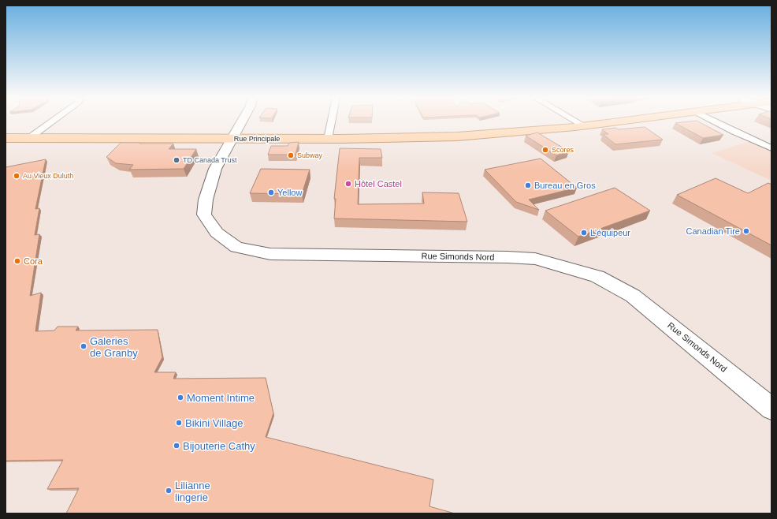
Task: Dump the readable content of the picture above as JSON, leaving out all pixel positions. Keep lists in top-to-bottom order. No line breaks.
{"streets":{"main road":["Rue Principale"],"street":["Rue Simonds Nord"]},"crossings":[["Rue Principale","Rue Simonds Nord"]],"places":["Scores","Subway","TD Canada Trust","Au Vieux Duluth","Hôtel Castel","Bureau en Gros","Yellow","Canadian Tire","L'équipeur","Cora","Galeries de Granby","Moment Intime","Bikini Village","Bijouterie Cathy","Lilianne lingerie"]}
